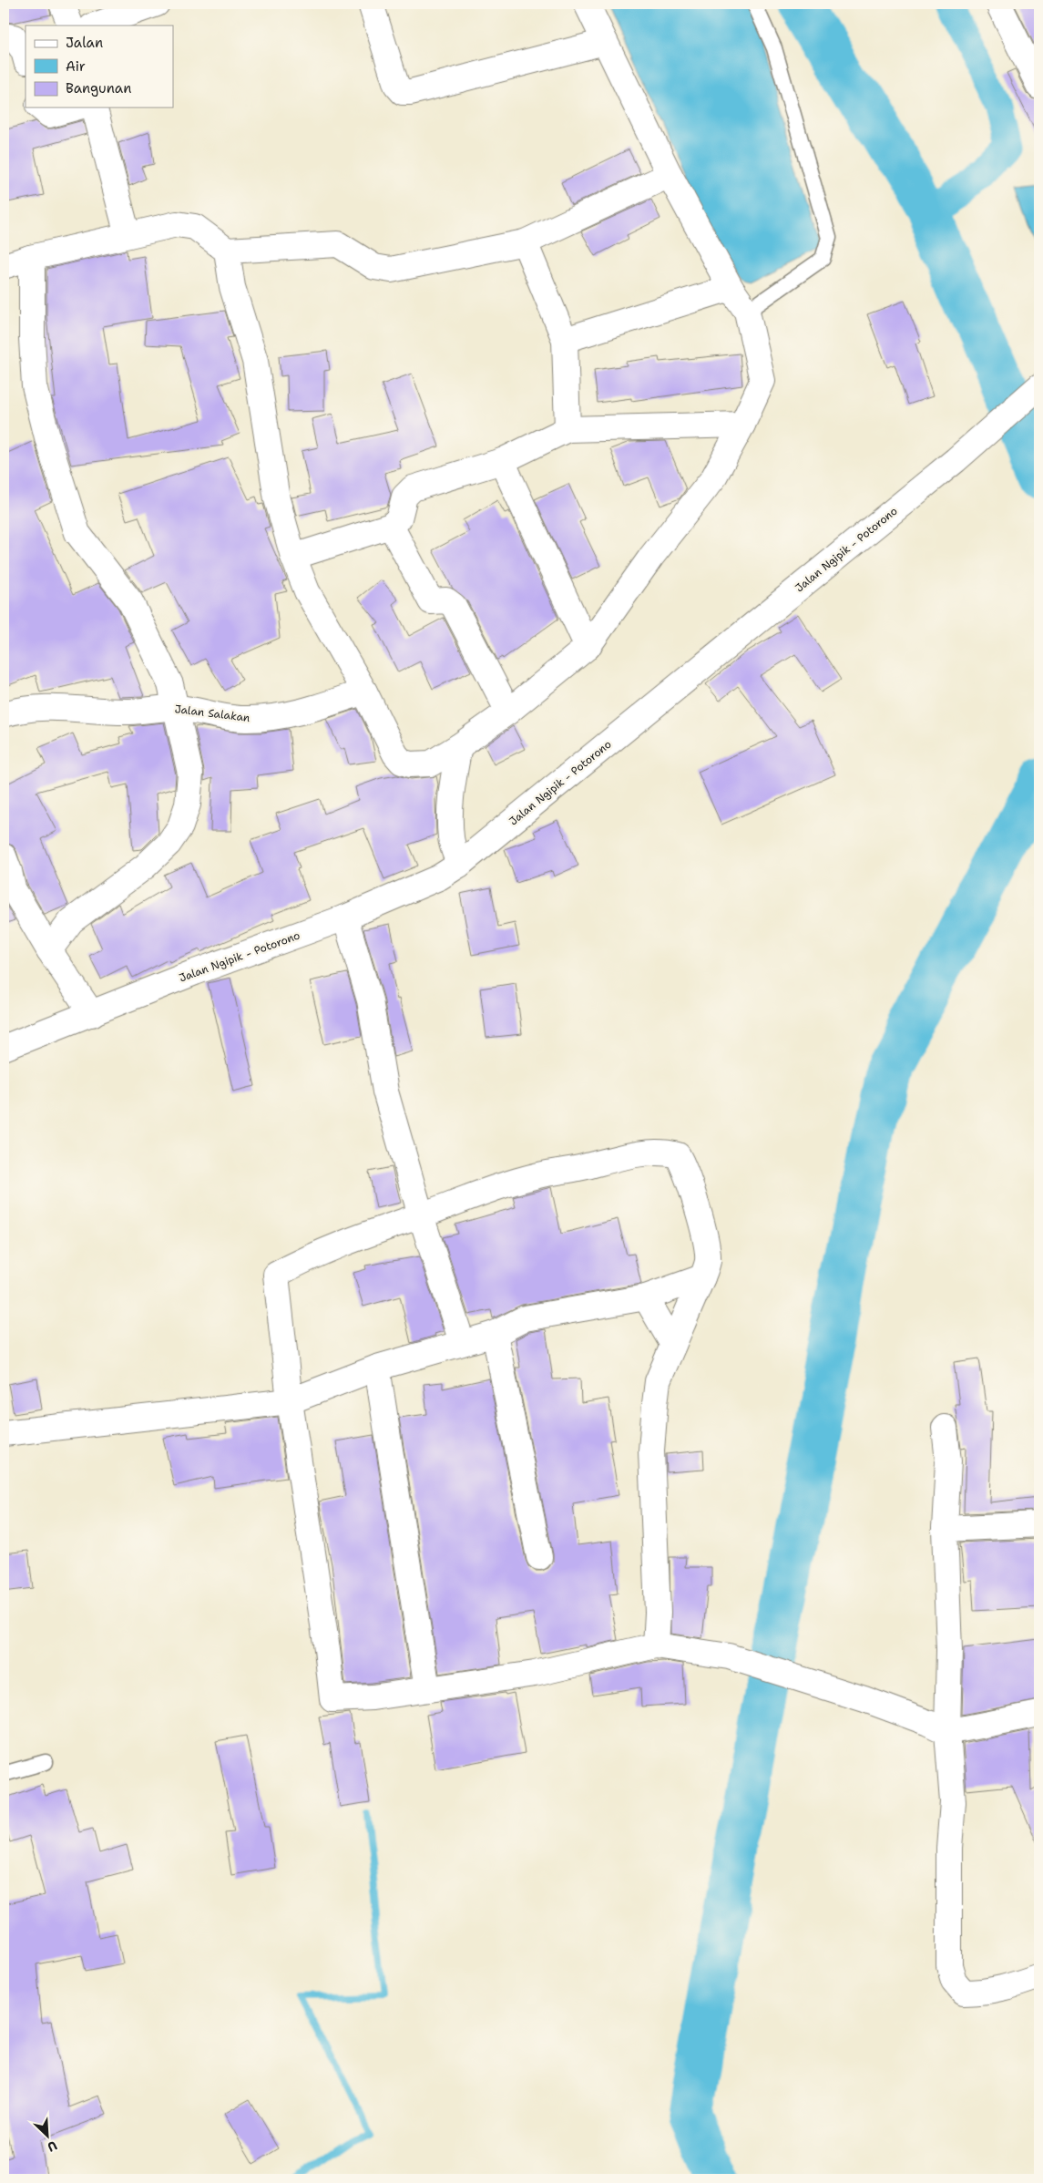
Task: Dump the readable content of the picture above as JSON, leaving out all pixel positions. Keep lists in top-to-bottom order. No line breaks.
{"streets":{"street":["Jalan Ngipik - Potorono","Jalan Salakan"]},"legend":["Jalan","Air","Bangunan"],"north":"bottom right"}
